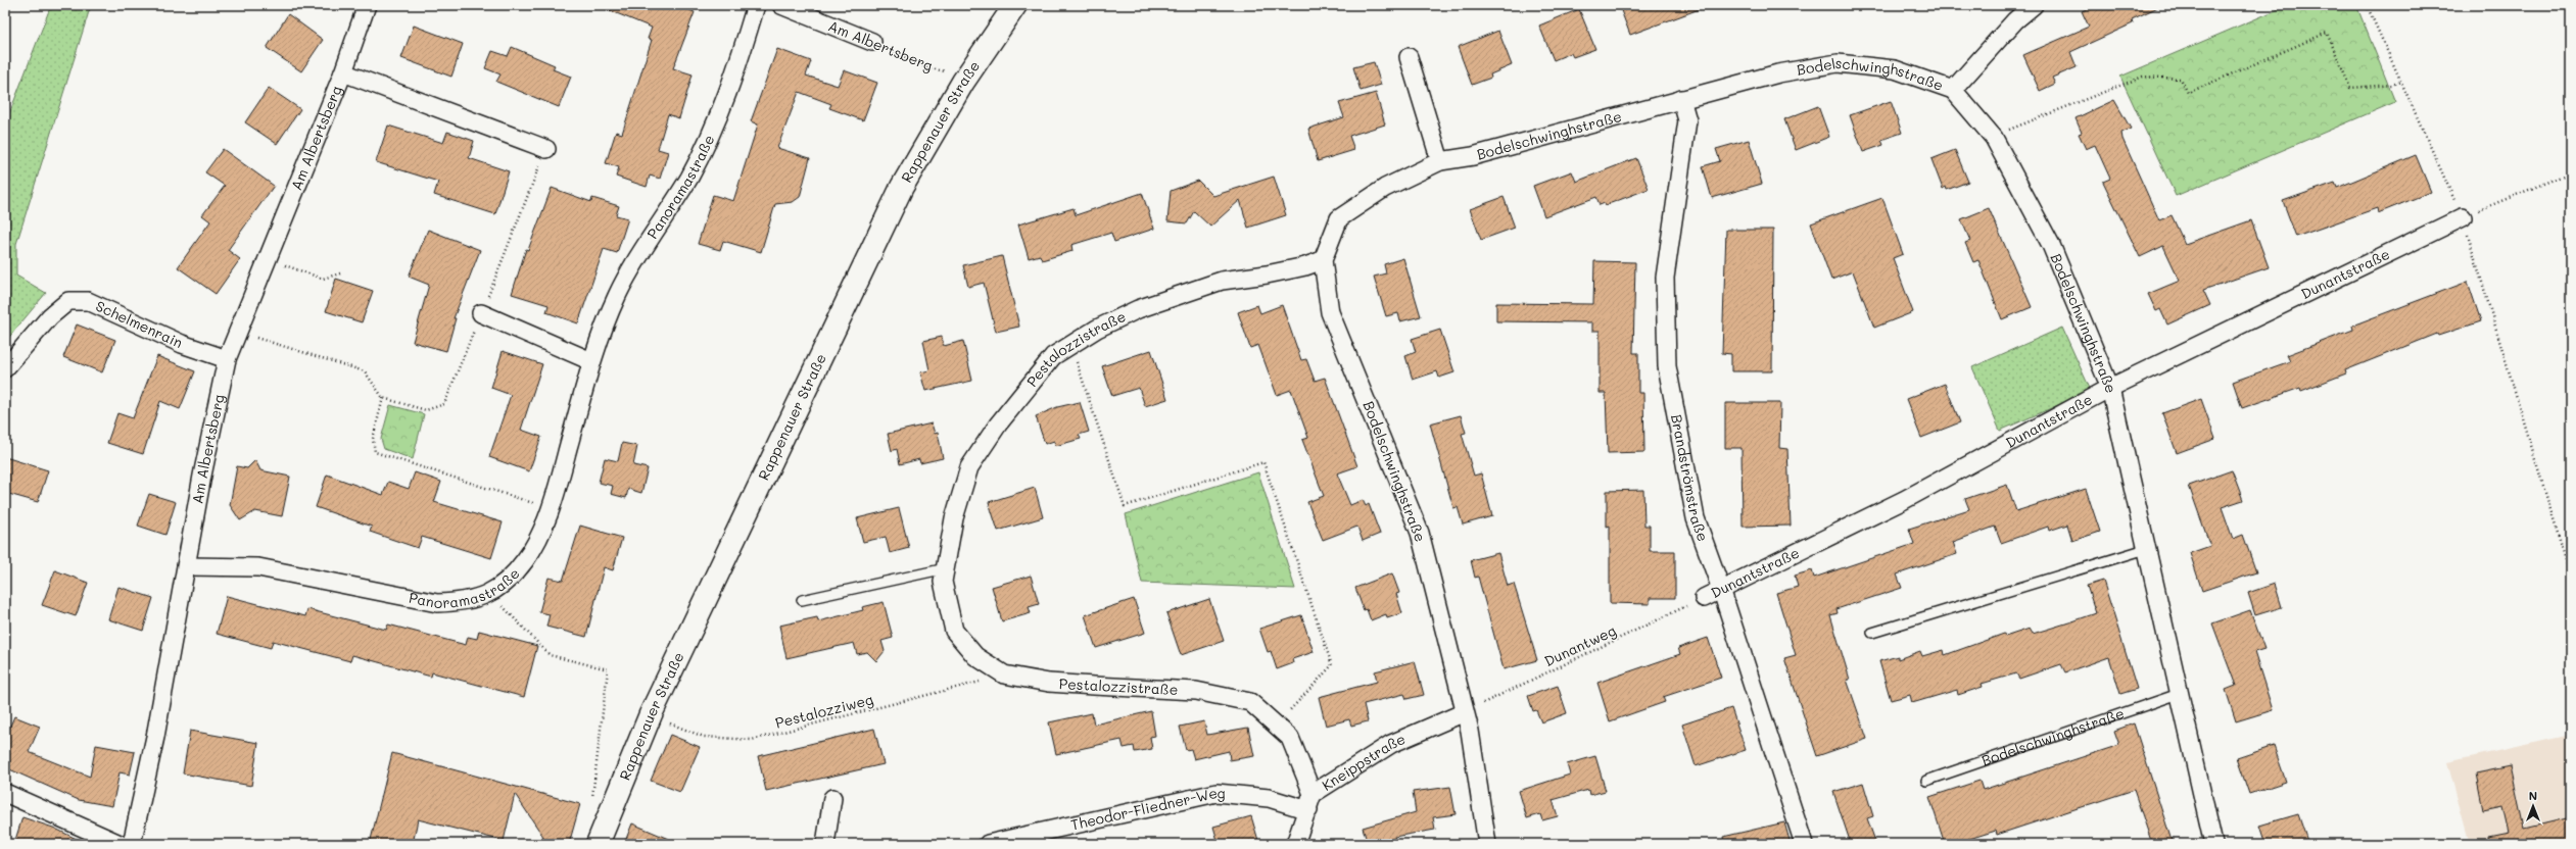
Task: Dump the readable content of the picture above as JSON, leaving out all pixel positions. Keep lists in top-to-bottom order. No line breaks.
{"streets":{"street":["Am Albertsberg","Bodelschwinghstraße","Rappenauer Straße","Panoramastraße","Dunantstraße","Schelmenrain","Pestalozzistraße","Brandströmstraße","Kneippstraße","Theodor-Fliedner-Weg"],"path":["Dunantweg","Pestalozziweg"]},"crossings":[["Am Albertsberg","Panoramastraße"],["Am Albertsberg","Schelmenrain"],["Bodelschwinghstraße","Dunantstraße"],["Bodelschwinghstraße","Pestalozzistraße"],["Bodelschwinghstraße","Brandströmstraße"],["Bodelschwinghstraße","Dunantweg"],["Bodelschwinghstraße","Kneippstraße"],["Rappenauer Straße","Pestalozziweg"],["Dunantstraße","Brandströmstraße"],["Dunantstraße","Dunantweg"],["Pestalozzistraße","Pestalozziweg"],["Pestalozzistraße","Kneippstraße"],["Dunantweg","Kneippstraße"],["Kneippstraße","Theodor-Fliedner-Weg"]],"north":"top"}
